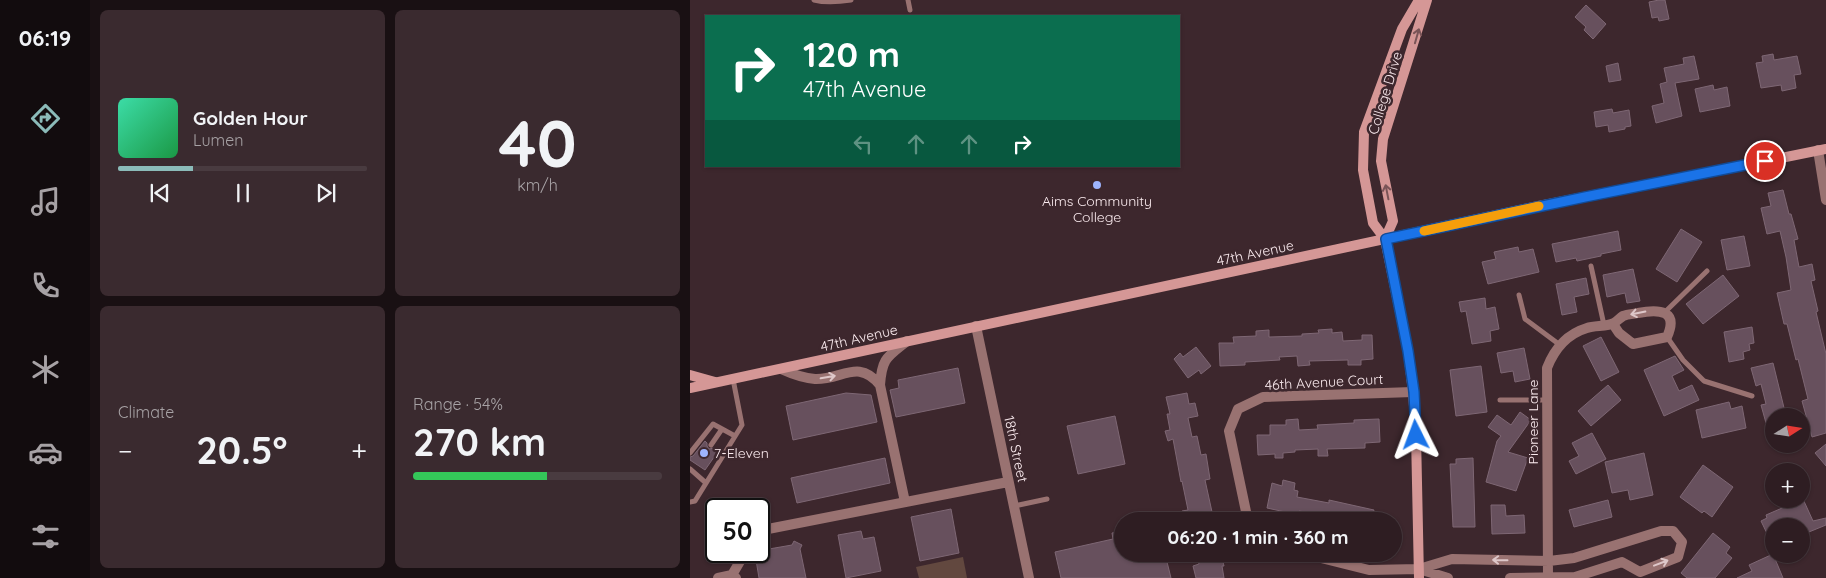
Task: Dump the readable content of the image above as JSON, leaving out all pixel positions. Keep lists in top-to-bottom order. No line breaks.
{"streets":{"main road":["College Drive","47th Avenue"],"street":["46th Avenue Court","Pioneer Lane","18th Street"]},"crossings":[["College Drive","47th Avenue"],["47th Avenue","18th Street"]],"places":["Aims Community College","7-Eleven"],"north":"right","page":{"tabs":"06:19","tile":[["40","km/h"],"Climate",["Range · 54%","270 km"]],"turn":["120 m","47th Avenue"],"song":["Golden Hour","Lumen"],"map_buttons":["+","−"],"heat":["−","20.5°","+"],"limit":"50","trip":"06:20 · 1 min · 360 m"}}
